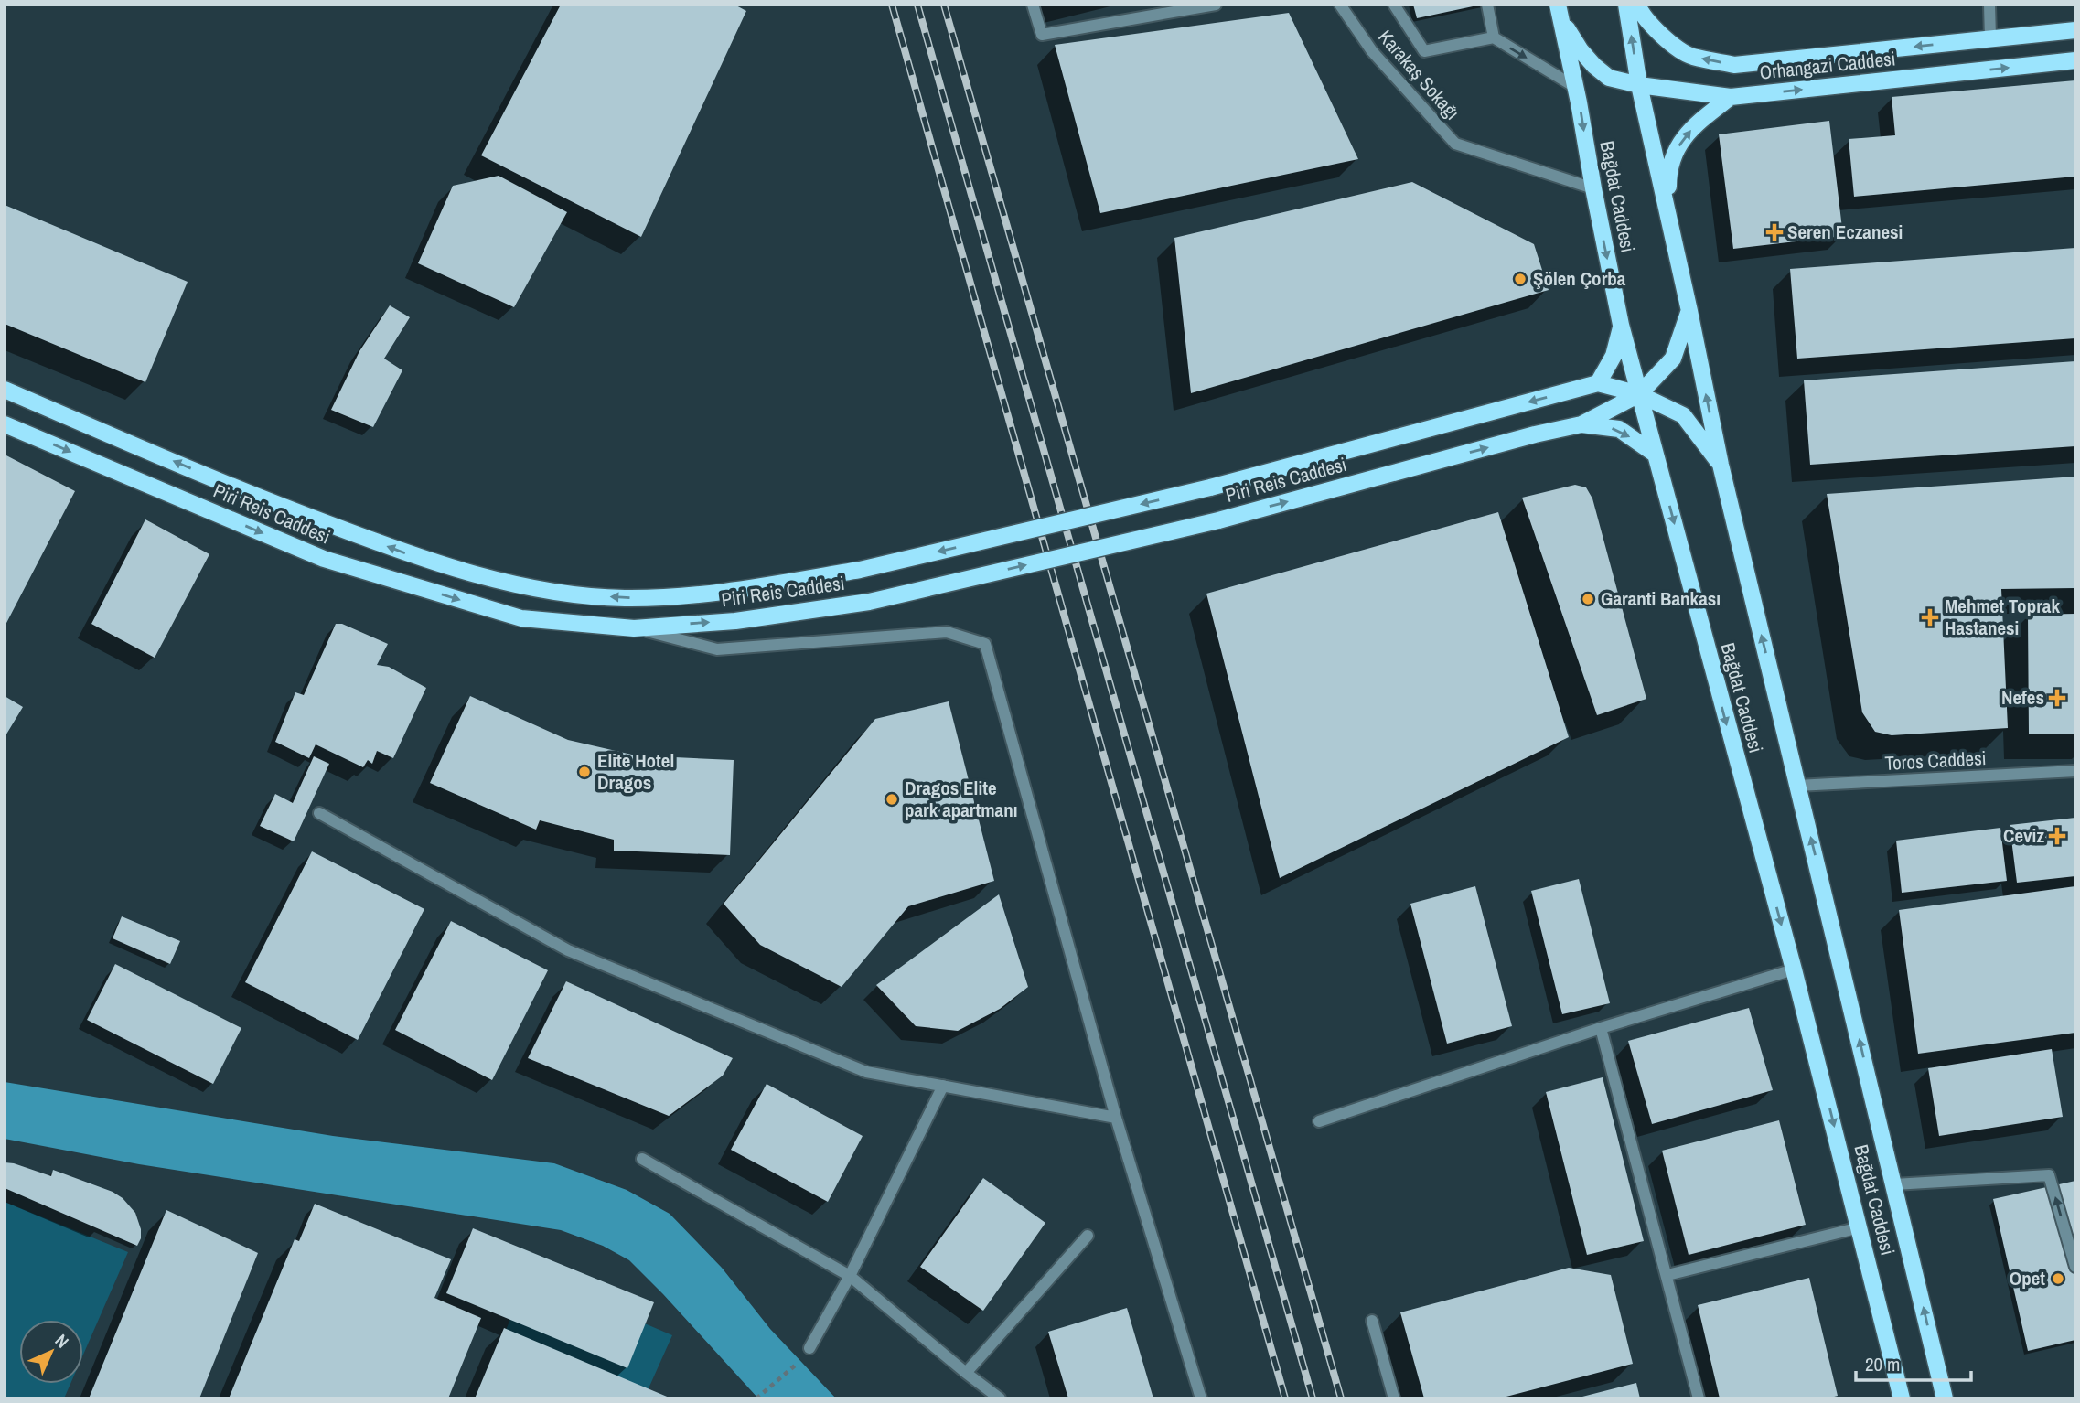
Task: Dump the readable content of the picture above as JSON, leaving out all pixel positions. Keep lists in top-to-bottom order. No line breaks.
{"streets":{"main road":["Orhangazi Caddesi","Bağdat Caddesi","Piri Reis Caddesi"],"street":["Karakaş Sokağı","Toros Caddesi"]},"crossings":[["Orhangazi Caddesi","Bağdat Caddesi"],["Karakaş Sokağı","Bağdat Caddesi"],["Bağdat Caddesi","Toros Caddesi"]],"places":{"health":["Seren Eczanesi","Mehmet Toprak Hastanesi","Nefes","Ceviz"],"other":["Şölen Çorba","Garanti Bankası","Elite Hotel Dragos","Dragos Elite park apartmanı","Opet"]},"scale_bar":"20 m","north":"top right"}
